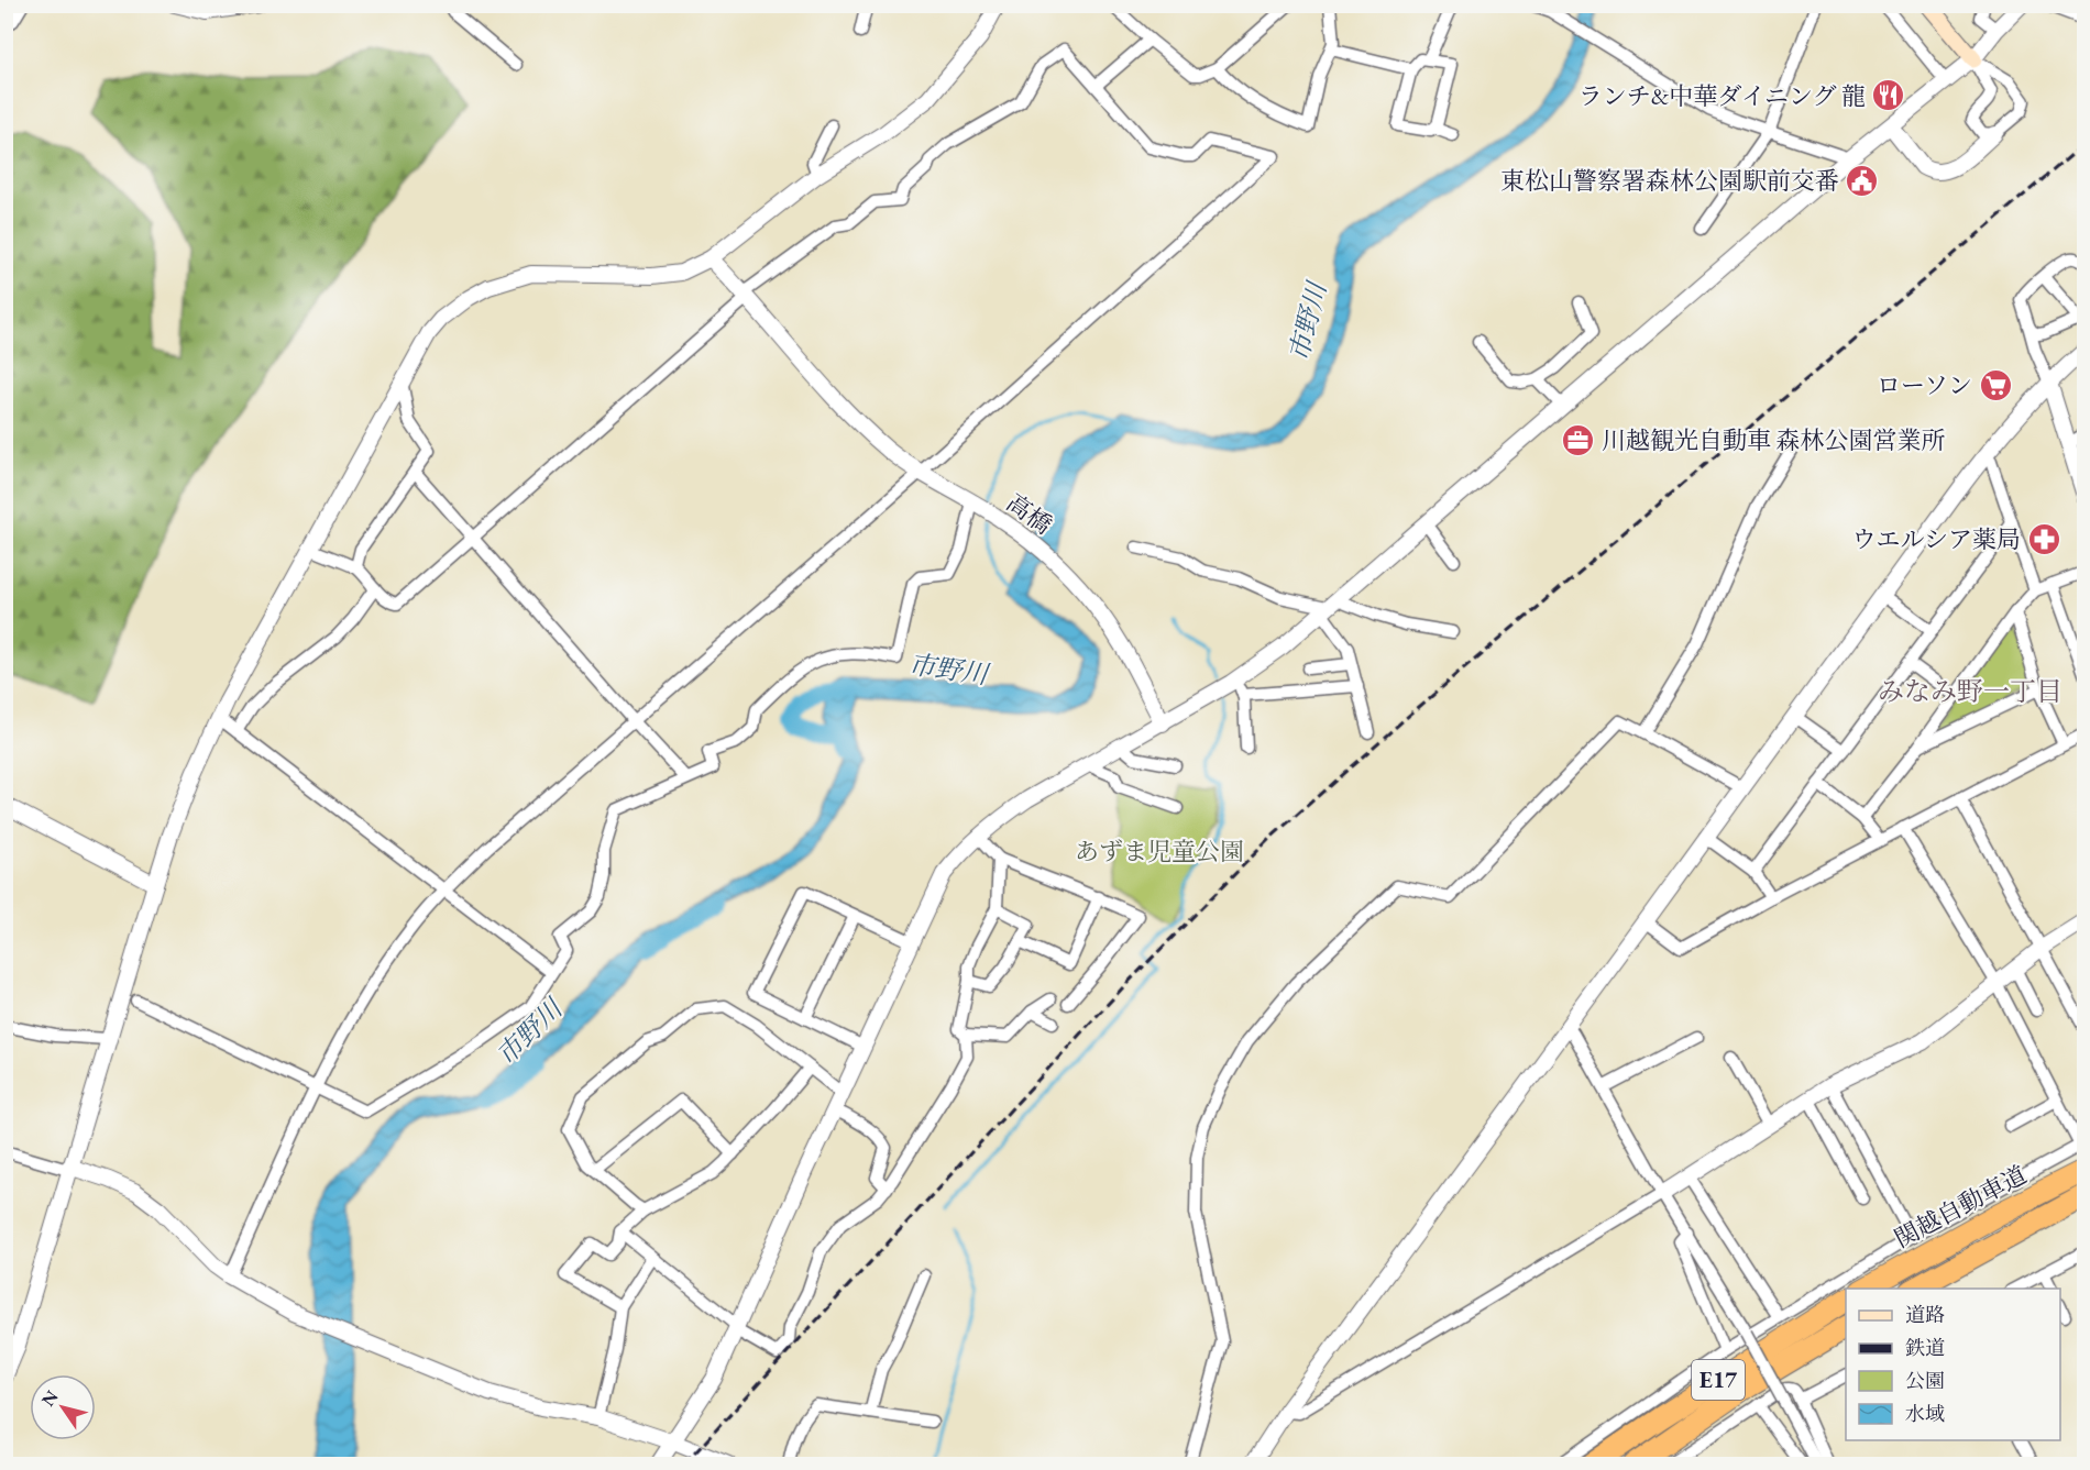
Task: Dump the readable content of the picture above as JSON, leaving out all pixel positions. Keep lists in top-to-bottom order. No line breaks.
{"streets":{"highway":["関越自動車道","E17"],"street":["高橋"]},"districts":["みなみ野一丁目"],"water":["市野川"],"parks":["あずま児童公園"],"places":{"restaurant":["ランチ&中華ダイニング 龍"],"public building":["東松山警察署森林公園駅前交番"],"supermarket":["ローソン"],"office":["川越観光自動車 森林公園営業所"],"pharmacy":["ウエルシア薬局"]},"legend":["道路","鉄道","公園","水域"],"north":"top left"}
